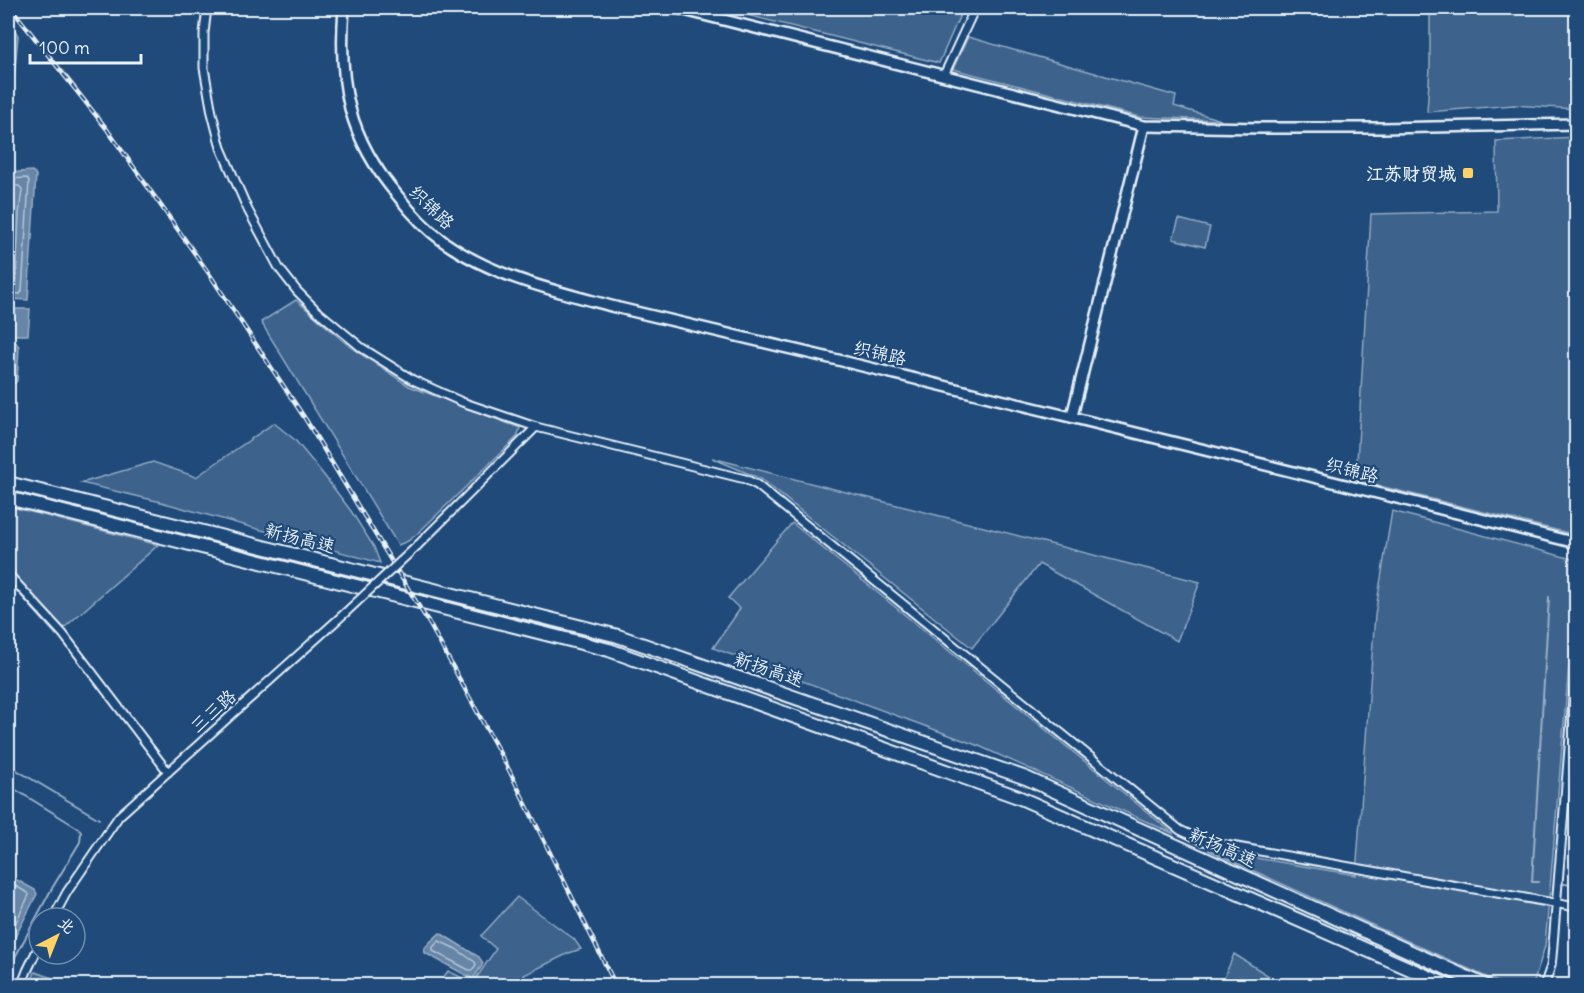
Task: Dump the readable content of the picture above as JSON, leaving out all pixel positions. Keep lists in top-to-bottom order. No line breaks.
{"streets":{"highway":["新扬高速"],"street":["织锦路","三三路"]},"places":{"transit":["江苏财贸城"]},"scale_bar":"100 m","north":"top right"}
